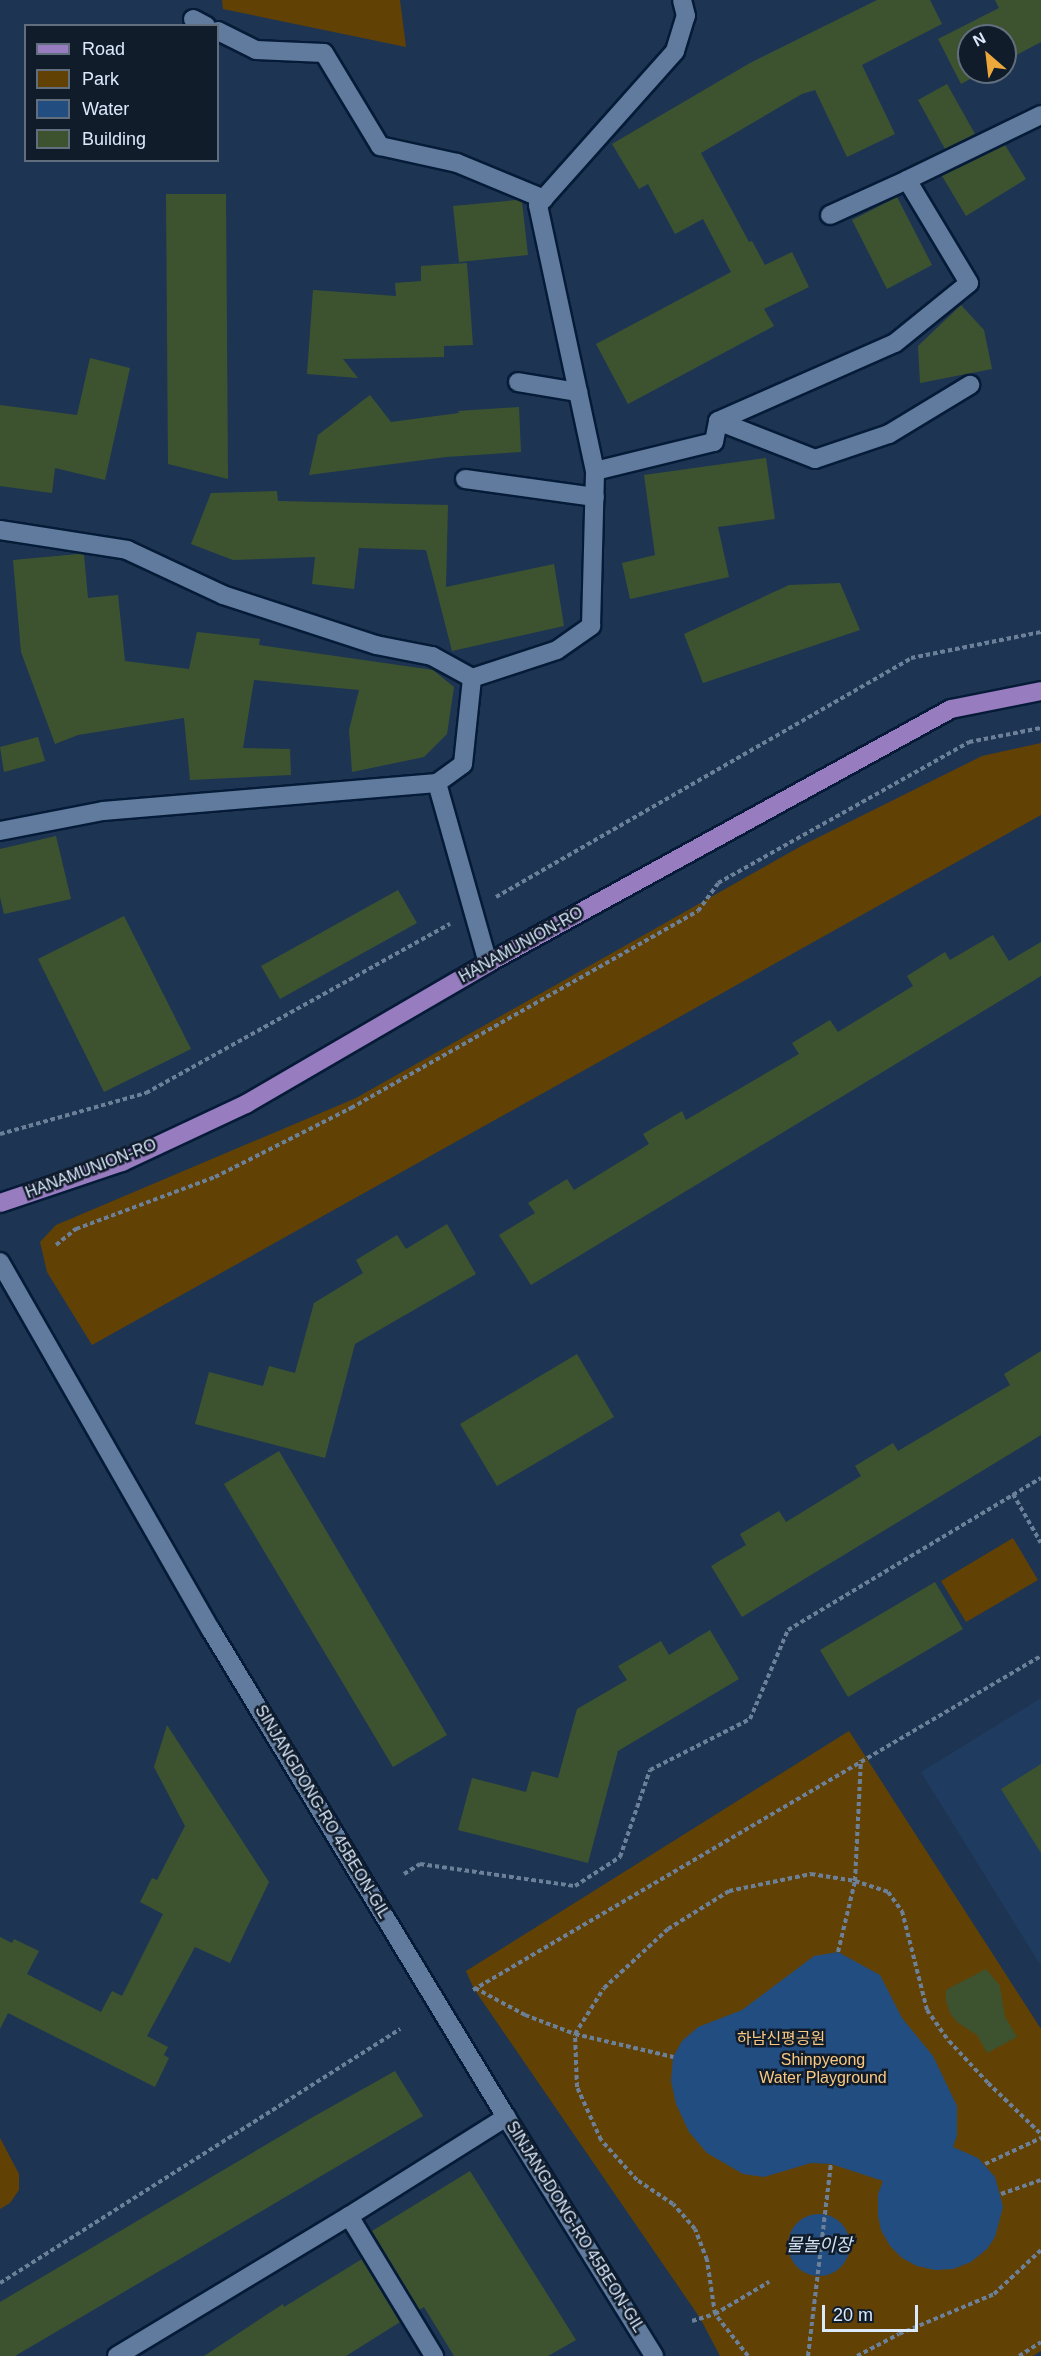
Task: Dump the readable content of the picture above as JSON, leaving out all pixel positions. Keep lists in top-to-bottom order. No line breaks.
{"streets":{"main road":["HANAMUNION-RO"],"street":["SINJANGDONG-RO 45BEON-GIL"]},"water":["물놀이장"],"parks":["하남신평공원","Shinpyeong Water Playground"],"legend":["Road","Park","Water","Building"],"scale_bar":"20 m","north":"top left"}
